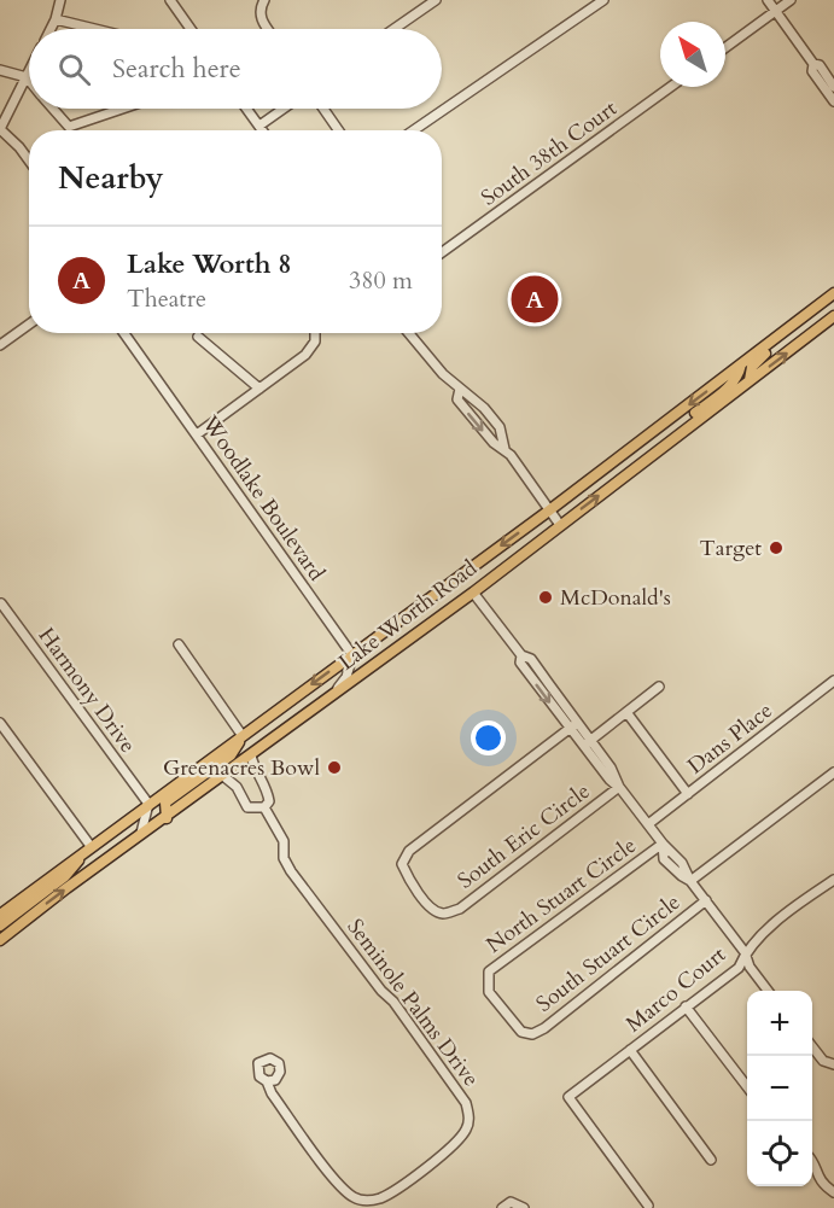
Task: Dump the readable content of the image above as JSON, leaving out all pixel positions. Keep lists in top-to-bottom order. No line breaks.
{"streets":{"main road":["Lake Worth Road"],"street":["South 38th Court","Woodlake Boulevard","Harmony Drive","Dans Place","South Eric Circle","North Stuart Circle","South Stuart Circle","Marco Court","Seminole Palms Drive"]},"crossings":[["Woodlake Boulevard","Lake Worth Road"],["Lake Worth Road","Harmony Drive"],["Lake Worth Road","Seminole Palms Drive"],["North Stuart Circle","South Stuart Circle"]],"places":["Target","McDonald's","Greenacres Bowl"],"north":"top left","page":{"search":"Search here","heading":"Nearby","list":[{"mark":"A","name":"Lake Worth 8","note":"Theatre","value":"380 m"}],"pins":"A","map_buttons":["+","−"]}}
